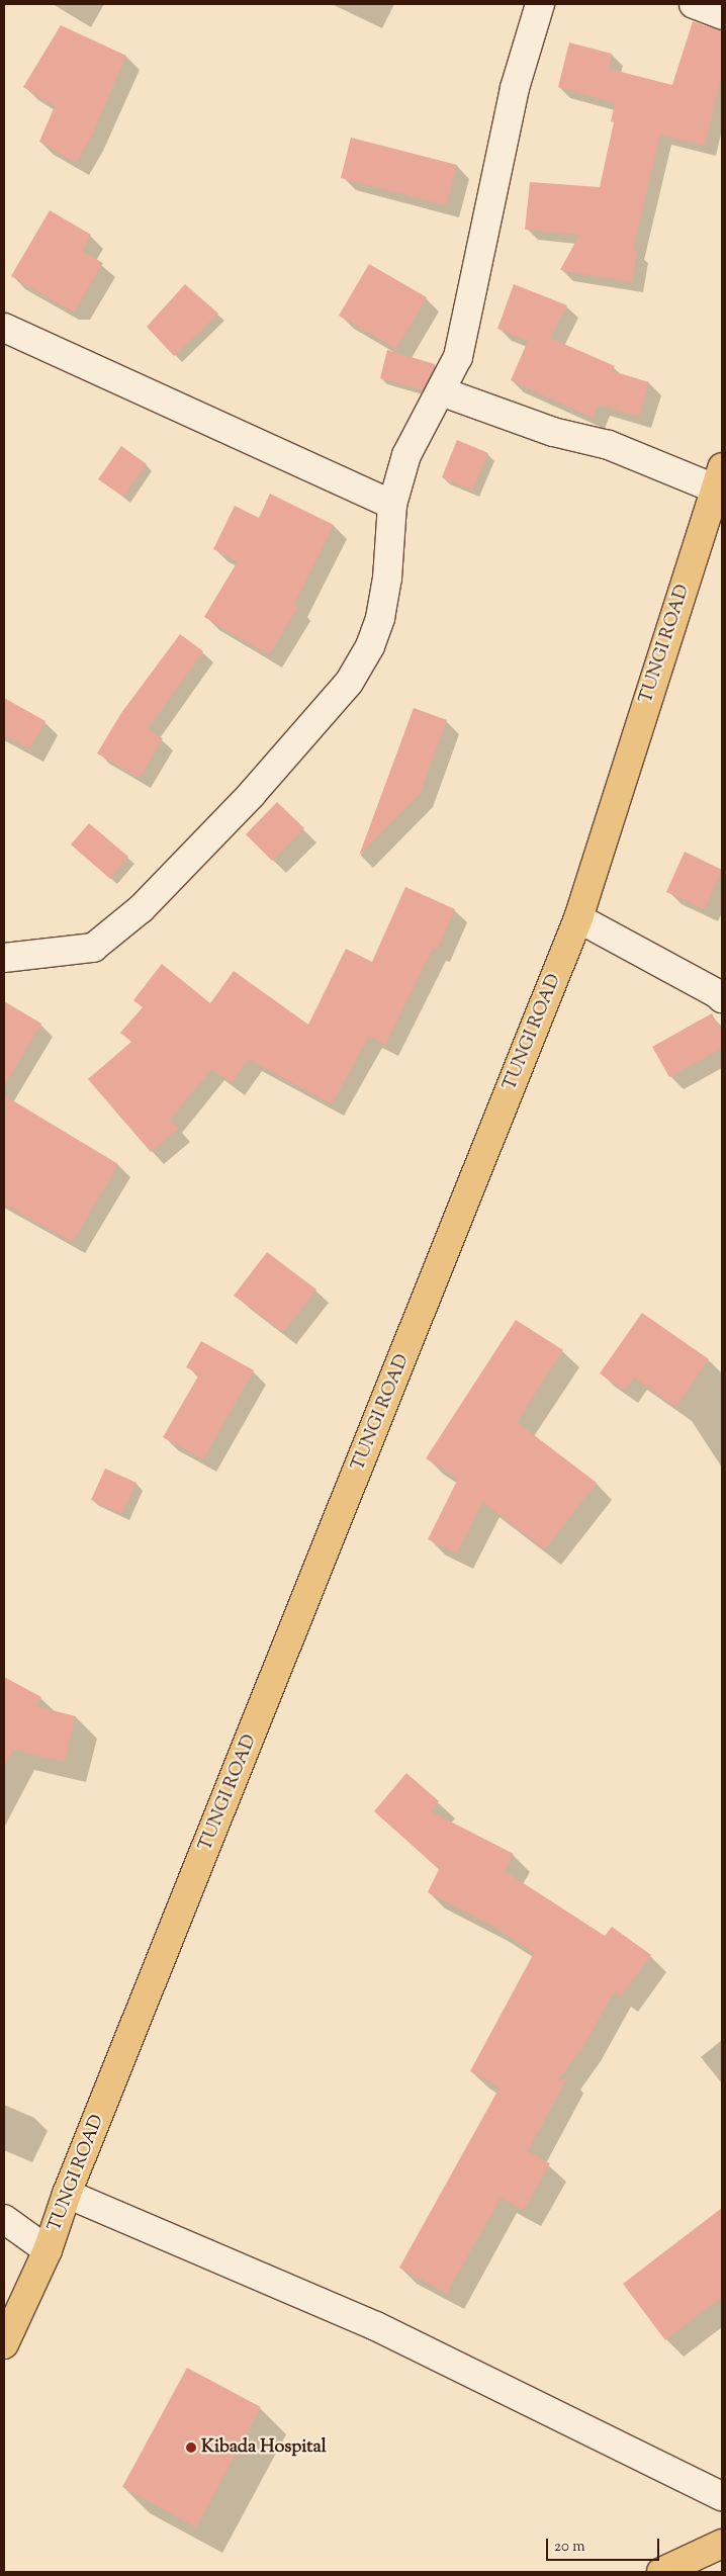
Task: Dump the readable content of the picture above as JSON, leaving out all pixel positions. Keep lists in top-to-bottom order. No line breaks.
{"streets":{"main road":["TUNGI ROAD"]},"places":["Kibada Hospital"],"scale_bar":"20 m"}
